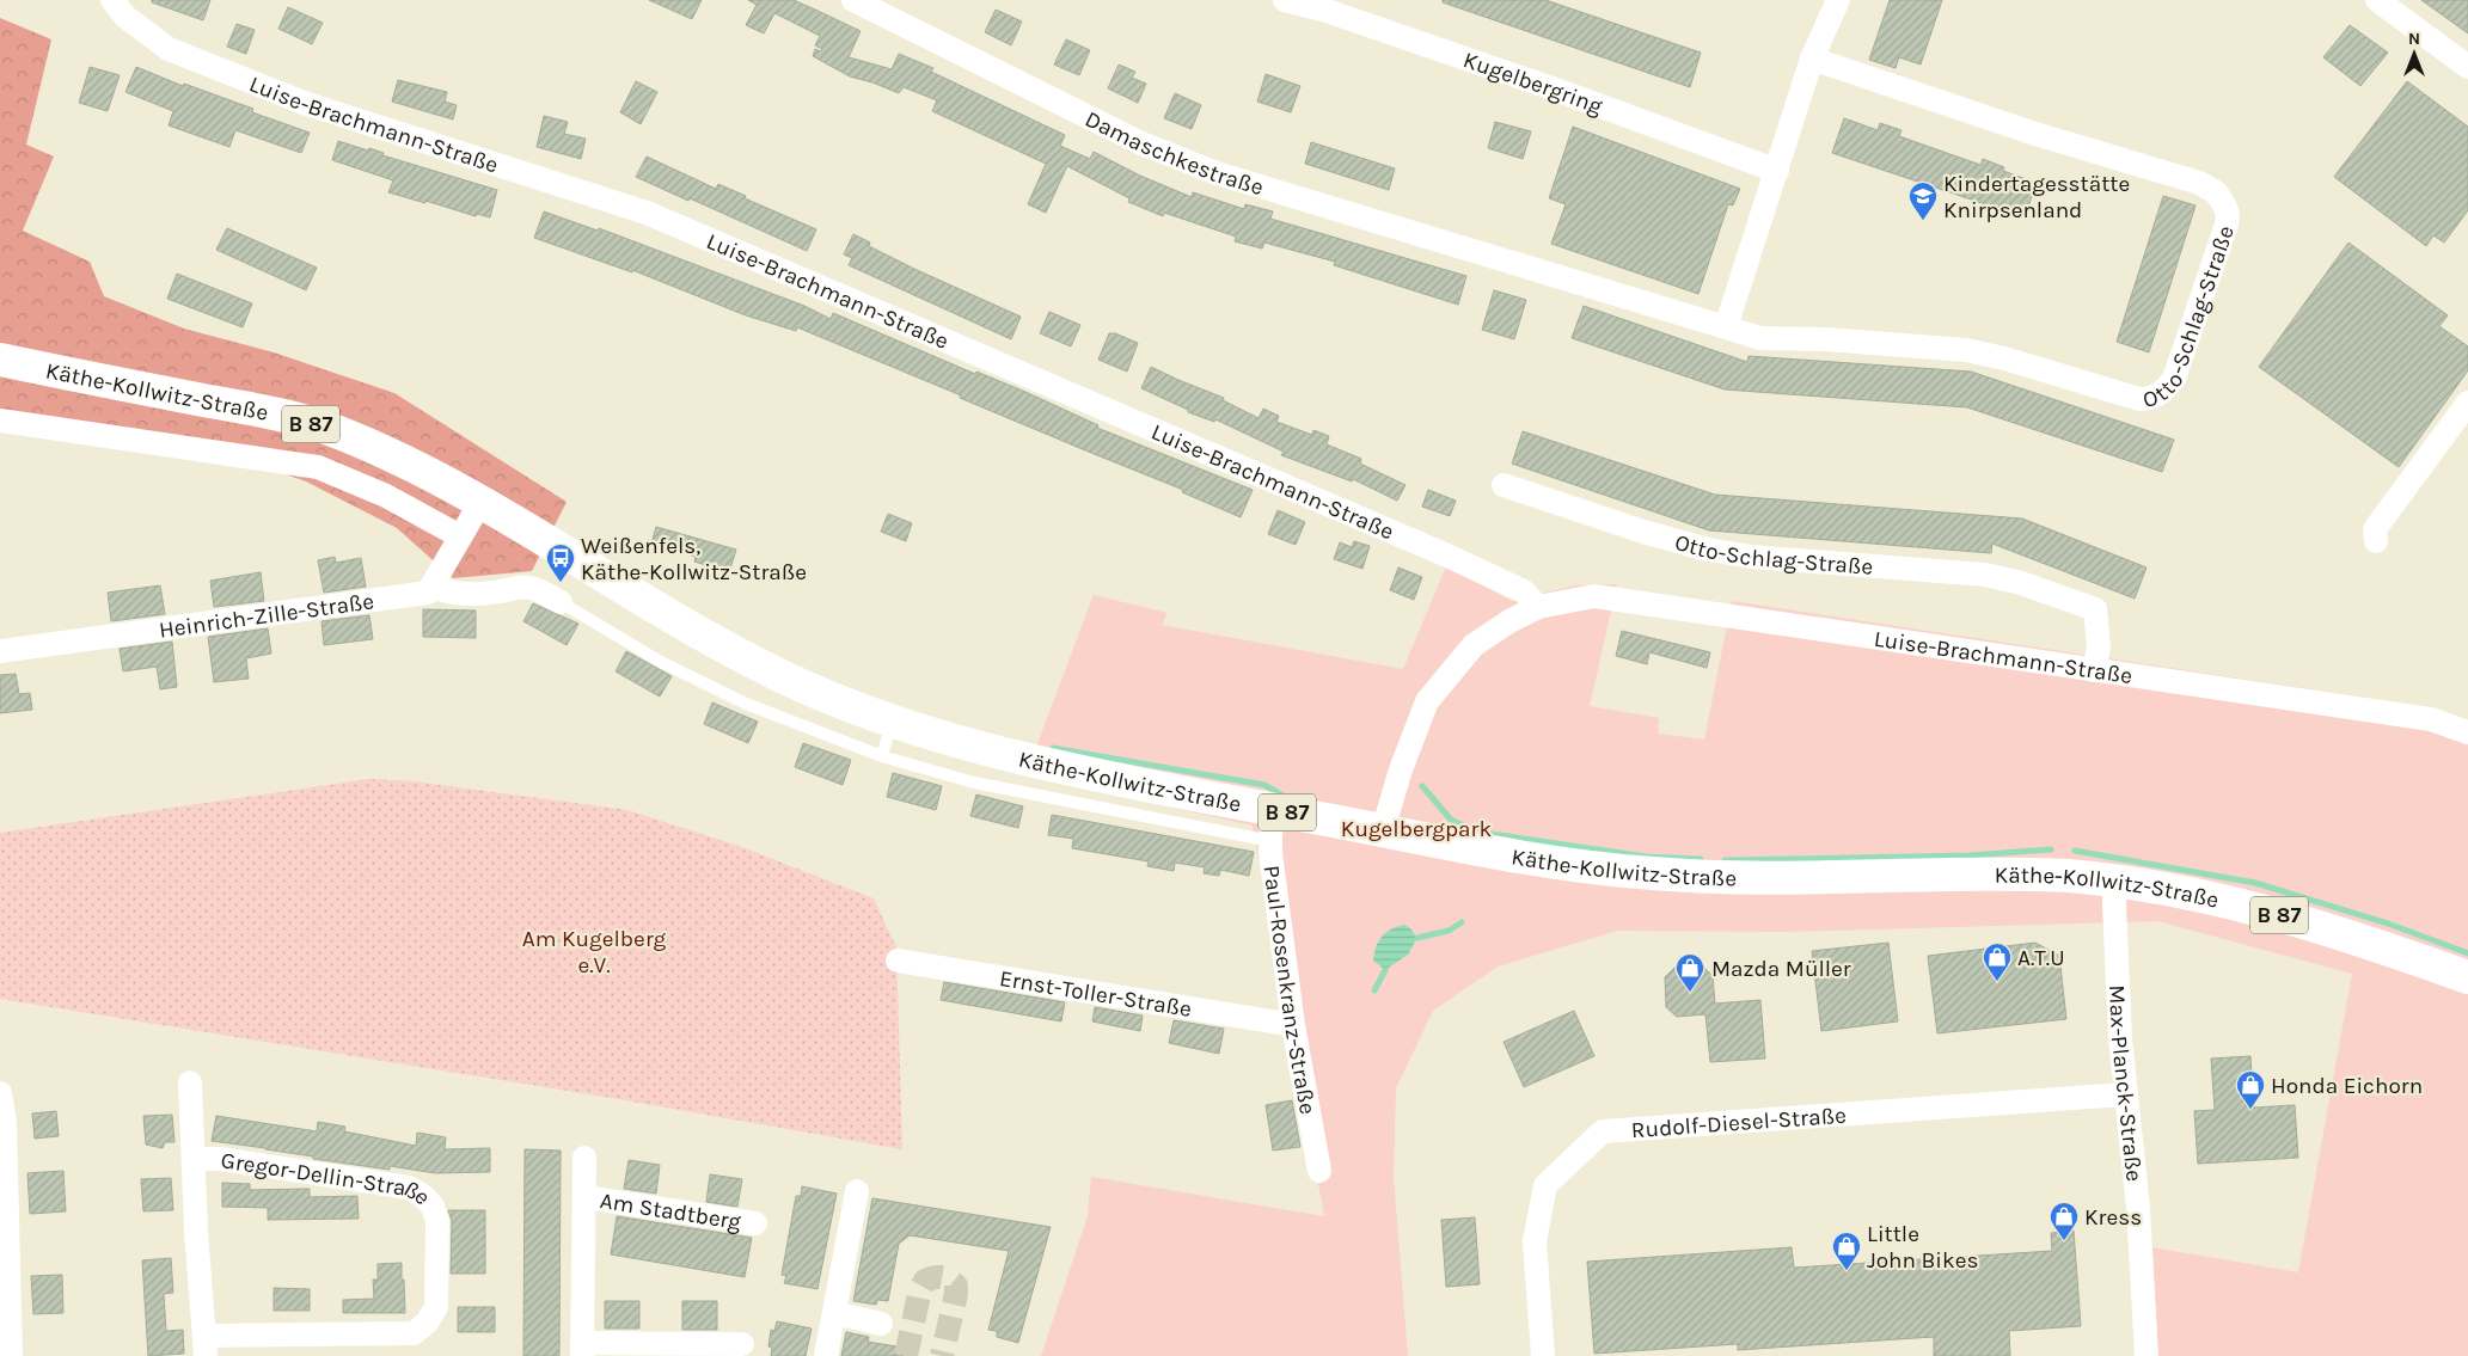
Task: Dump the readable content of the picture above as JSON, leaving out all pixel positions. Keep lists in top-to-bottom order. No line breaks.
{"streets":{"main road":["Käthe-Kollwitz-Straße","B 87"],"street":["Kugelbergring","Luise-Brachmann-Straße","Damaschkestraße","Otto-Schlag-Straße","Heinrich-Zille-Straße","Paul-Rosenkranz-Straße","Ernst-Toller-Straße","Max-Planck-Straße","Rudolf-Diesel-Straße","Gregor-Dellin-Straße","Am Stadtberg"]},"crossings":[["Luise-Brachmann-Straße","Otto-Schlag-Straße"],["Luise-Brachmann-Straße","Käthe-Kollwitz-Straße"],["Damaschkestraße","Otto-Schlag-Straße"],["Käthe-Kollwitz-Straße","Paul-Rosenkranz-Straße"],["Käthe-Kollwitz-Straße","Max-Planck-Straße"],["Paul-Rosenkranz-Straße","Ernst-Toller-Straße"],["Max-Planck-Straße","Rudolf-Diesel-Straße"]],"parks":["Kugelbergpark","Am Kugelberg e.V."],"places":{"school or university":["Kindertagesstätte Knirpsenland"],"bus stop":["Weißenfels, Käthe-Kollwitz-Straße"],"shop":["A.T.U","Mazda Müller","Honda Eichorn","Kress","Little John Bikes"]},"north":"top"}
